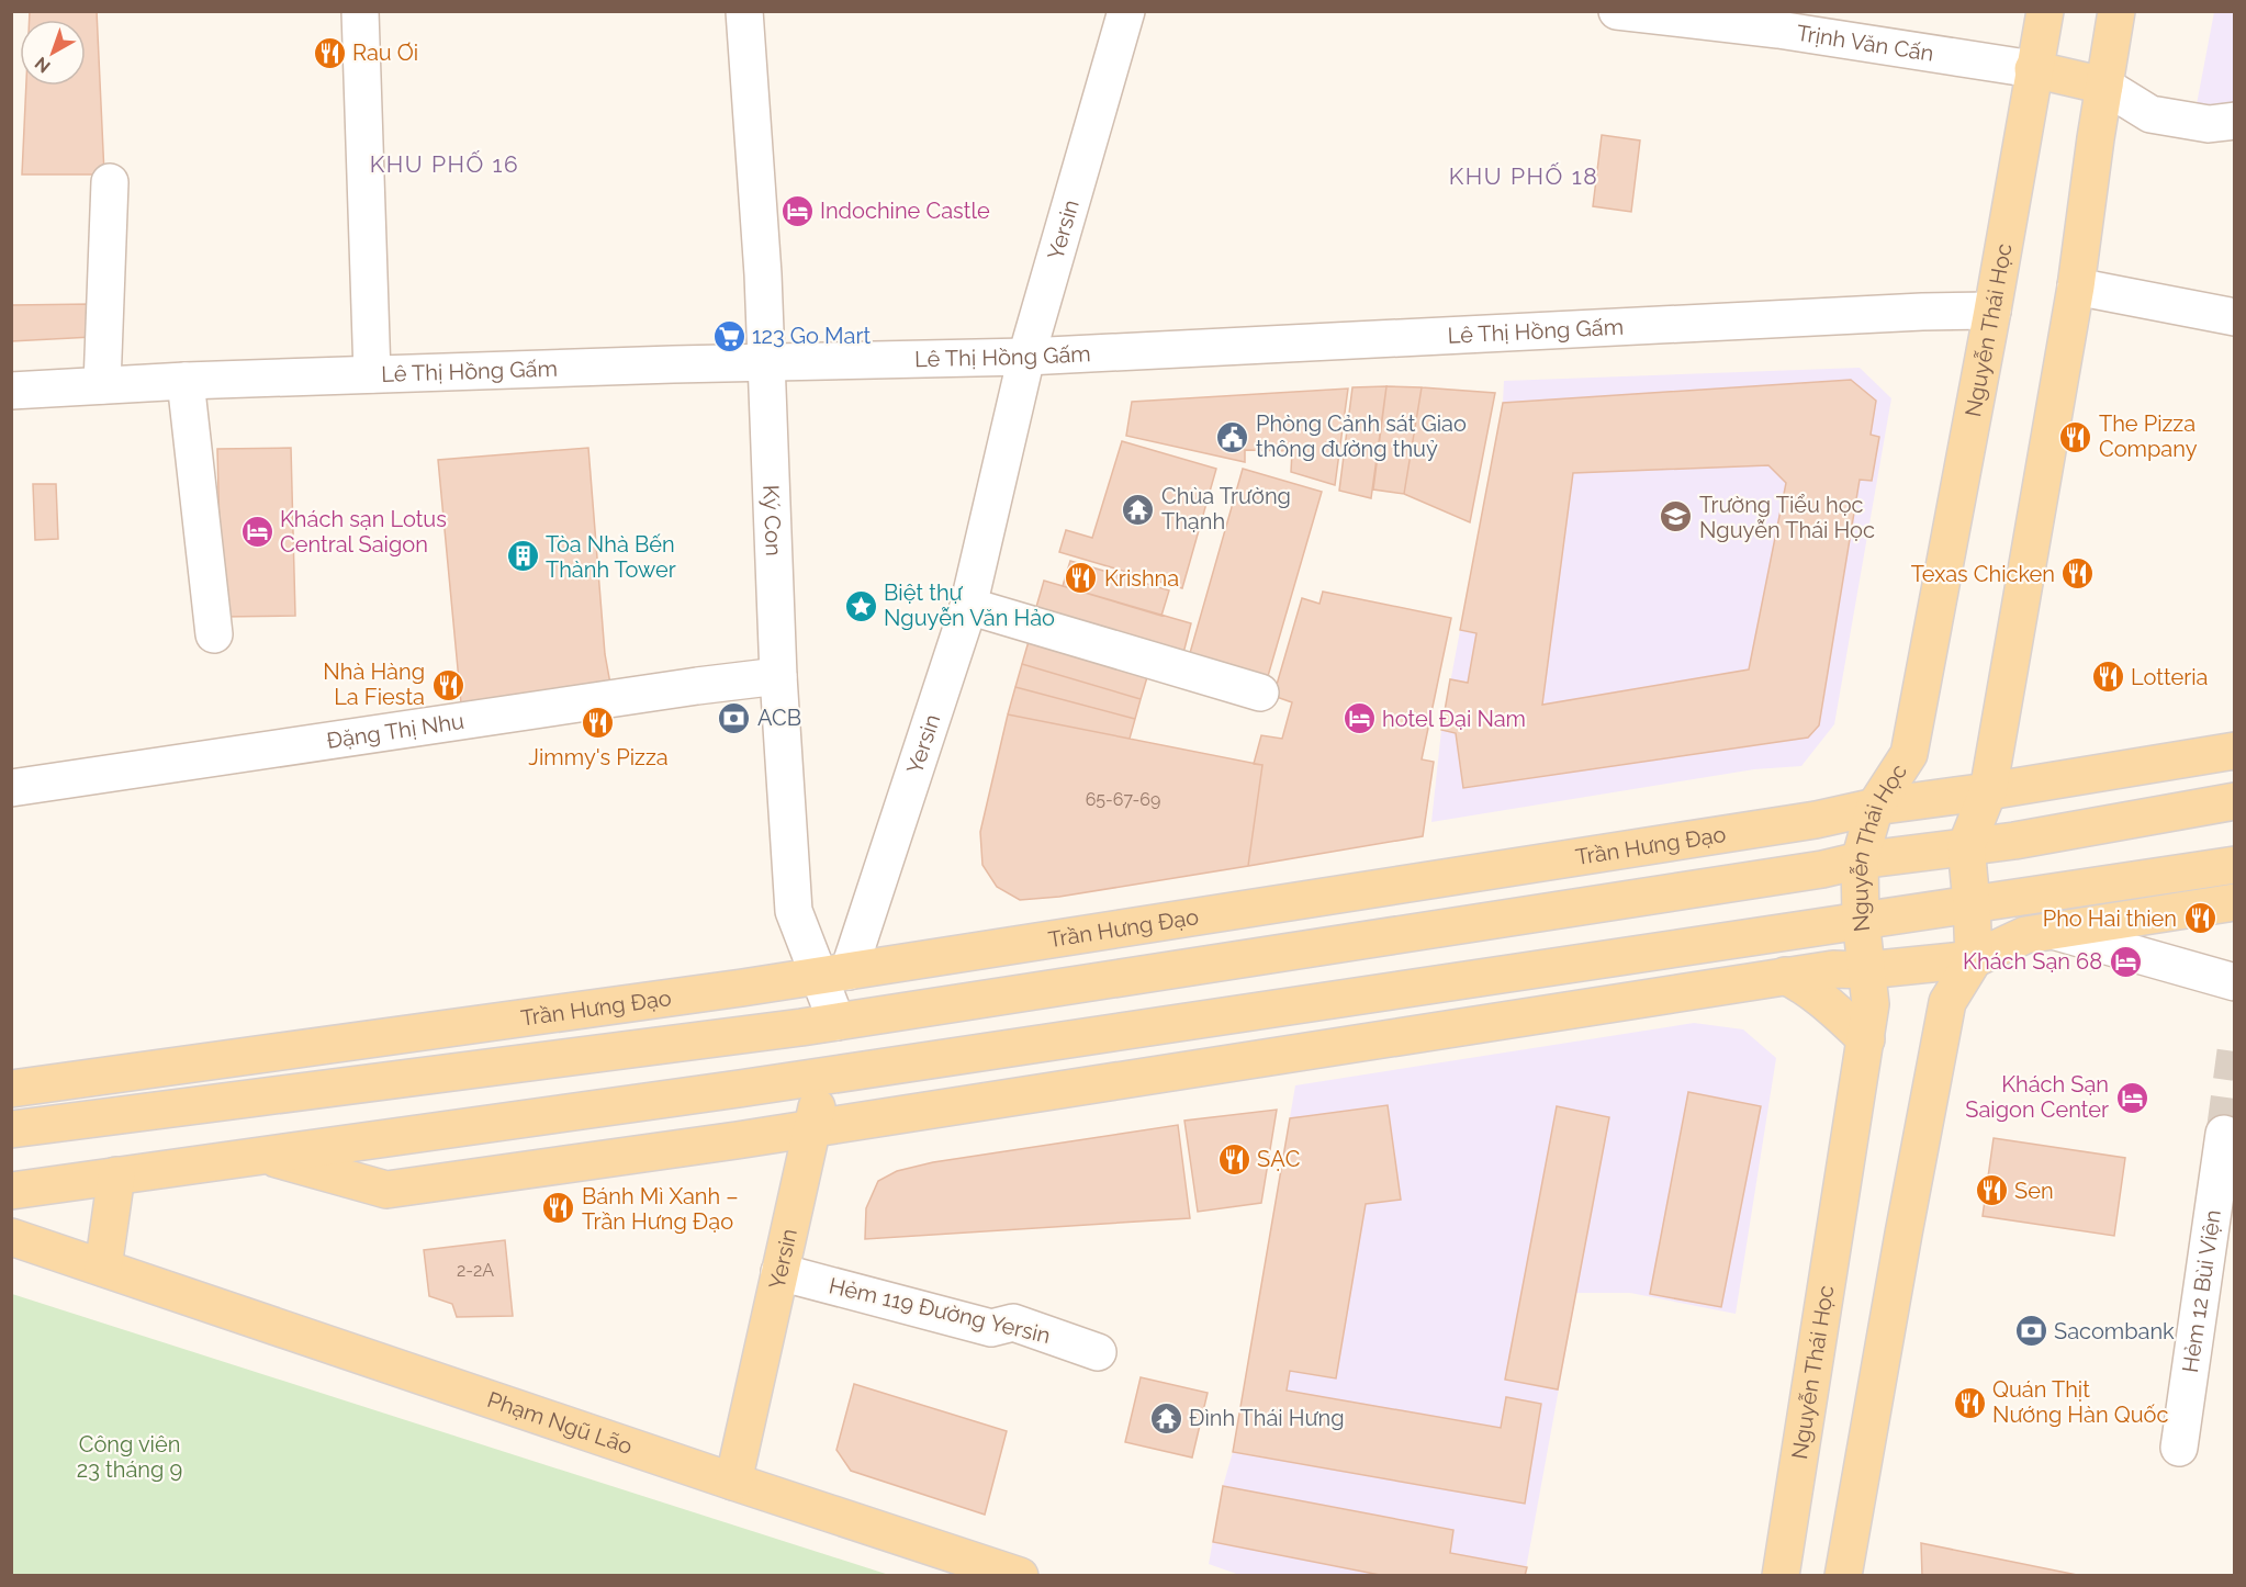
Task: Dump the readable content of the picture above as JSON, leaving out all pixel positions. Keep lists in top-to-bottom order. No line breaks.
{"streets":{"main road":["Yersin","Nguyễn Thái Học","Trần Hưng Đạo","Phạm Ngũ Lão"],"street":["Trịnh Văn Cấn","Lê Thị Hồng Gấm","Ký Con","Ðặng Thị Nhu","Hẻm 12 Bùi Viện","Hẻm 119 Đường Yersin"]},"crossings":[["Trịnh Văn Cấn","Nguyễn Thái Học"],["Yersin","Lê Thị Hồng Gấm"],["Yersin","Ký Con"],["Yersin","Trần Hưng Đạo"],["Yersin","Hẻm 119 Đường Yersin"],["Yersin","Phạm Ngũ Lão"],["Nguyễn Thái Học","Lê Thị Hồng Gấm"],["Nguyễn Thái Học","Trần Hưng Đạo"],["Lê Thị Hồng Gấm","Ký Con"],["Ký Con","Ðặng Thị Nhu"],["Ký Con","Trần Hưng Đạo"]],"districts":["KHU PHỐ 16","KHU PHỐ 18"],"parks":["Công viên 23 tháng 9"],"places":{"restaurant":["Rau Ơi","The Pizza Company","Texas Chicken","Krishna","Lotteria","Nhà Hàng La Fiesta","Jimmy's Pizza","Pho Hai thien","SẠC","Sen","Bánh Mì Xanh – Trần Hưng Đạo","Quán Thịt Nướng Hàn Quốc"],"hotel":["Indochine Castle","Khách sạn Lotus Central Saigon","hotel Đại Nam","Khách Sạn 68","Khách Sạn Saigon Center"],"supermarket":["123 Go Mart"],"public building":["Phòng Cảnh sát Giao thông đường thuỷ"],"temple":["Chùa Trường Thạnh","Đình Thái Hưng"],"school or university":["Trường Tiểu học Nguyễn Thái Học"],"building":["Tòa Nhà Bến Thành Tower"],"place":["Biệt thự Nguyễn Văn Hảo"],"bank":["ACB","Sacombank"]},"house_numbers":["65-67-69","2-2A"],"north":"bottom left"}
